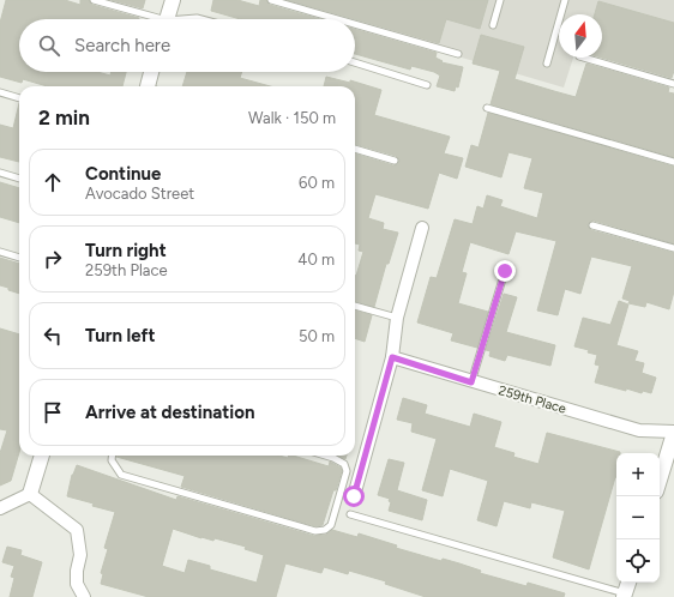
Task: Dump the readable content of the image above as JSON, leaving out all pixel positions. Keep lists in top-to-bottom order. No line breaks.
{"streets":{"street":["259th Place"]},"north":"top","page":{"search":"Search here","heading":["2 min","Walk · 150 m"],"list":[["Continue","Avocado Street","60 m"],["Turn right","259th Place","40 m"],["Turn left","50 m"],"Arrive at destination"],"map_buttons":["+","−"]}}
